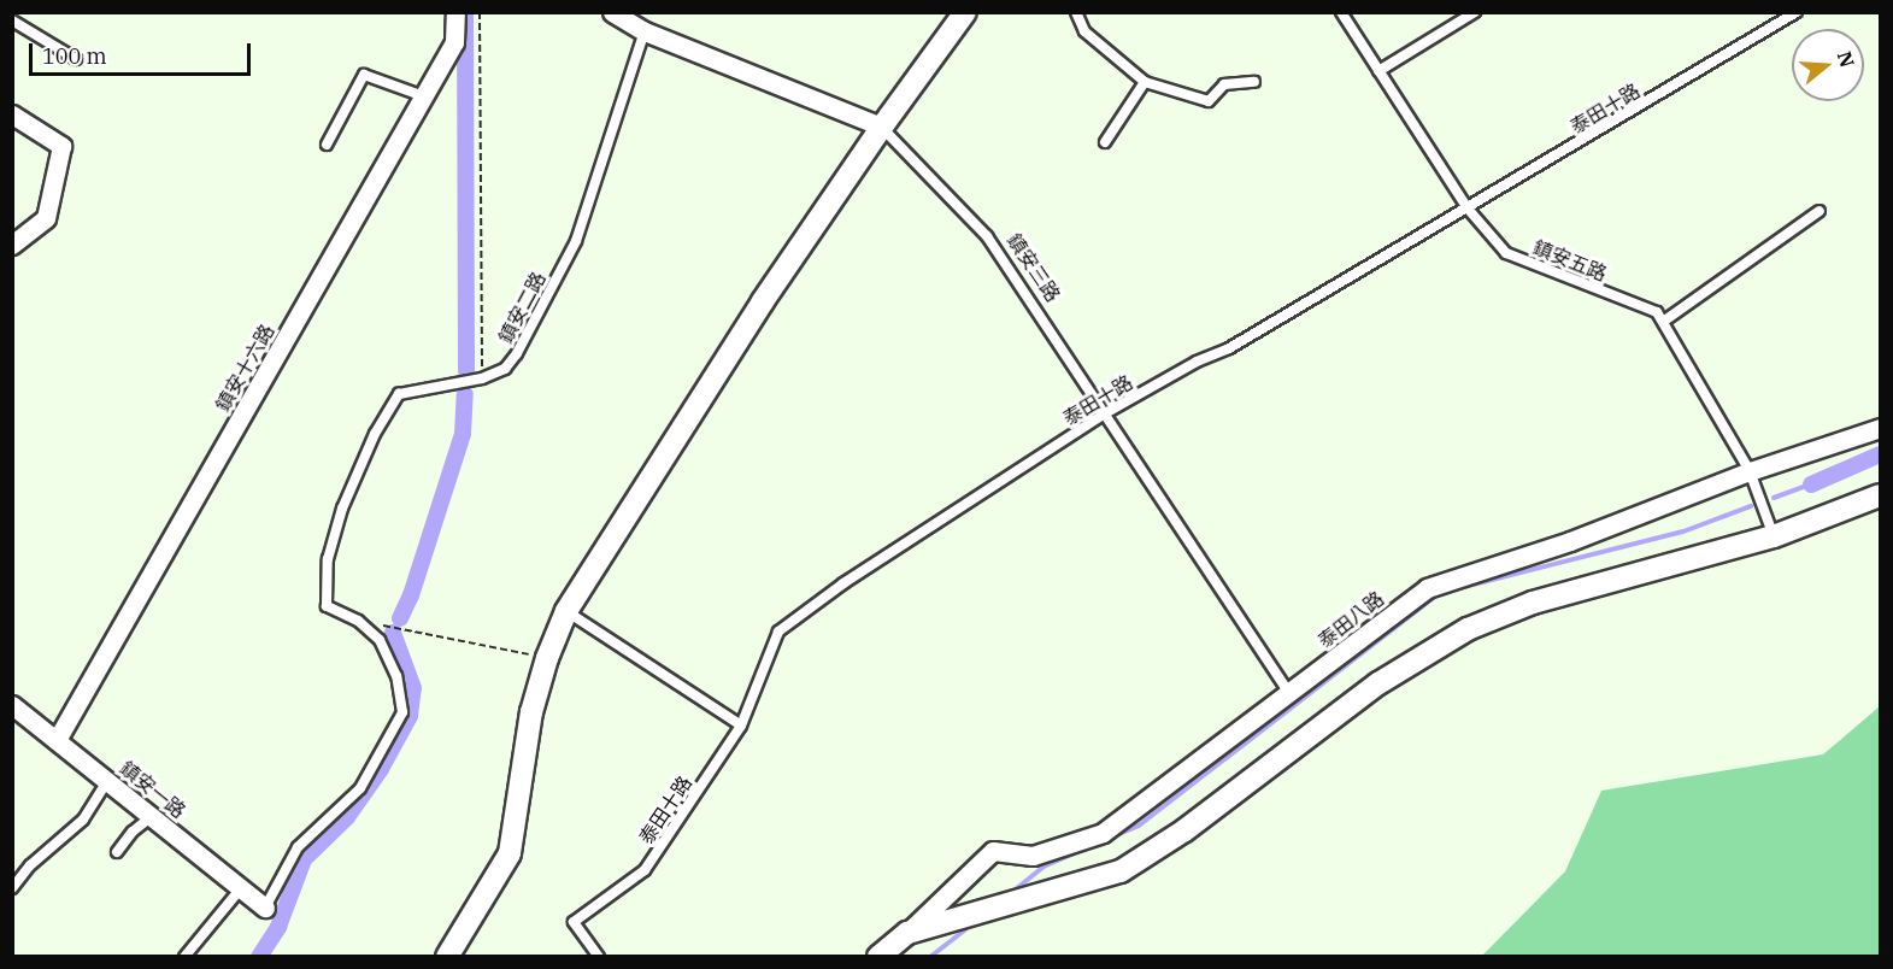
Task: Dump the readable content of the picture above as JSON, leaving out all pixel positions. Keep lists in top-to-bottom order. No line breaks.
{"streets":{"street":["鎮安三路","鎮安十六路","泰田八路","鎮安一路"],"lane":["泰田十路","鎮安五路","鎮安二路"]},"crossings":[["泰田十路","鎮安五路"],["泰田十路","鎮安三路"],["鎮安五路","泰田八路"],["鎮安三路","鎮安二路"],["鎮安三路","泰田八路"],["鎮安二路","鎮安一路"],["鎮安十六路","鎮安一路"]],"scale_bar":"100 m","north":"right"}
